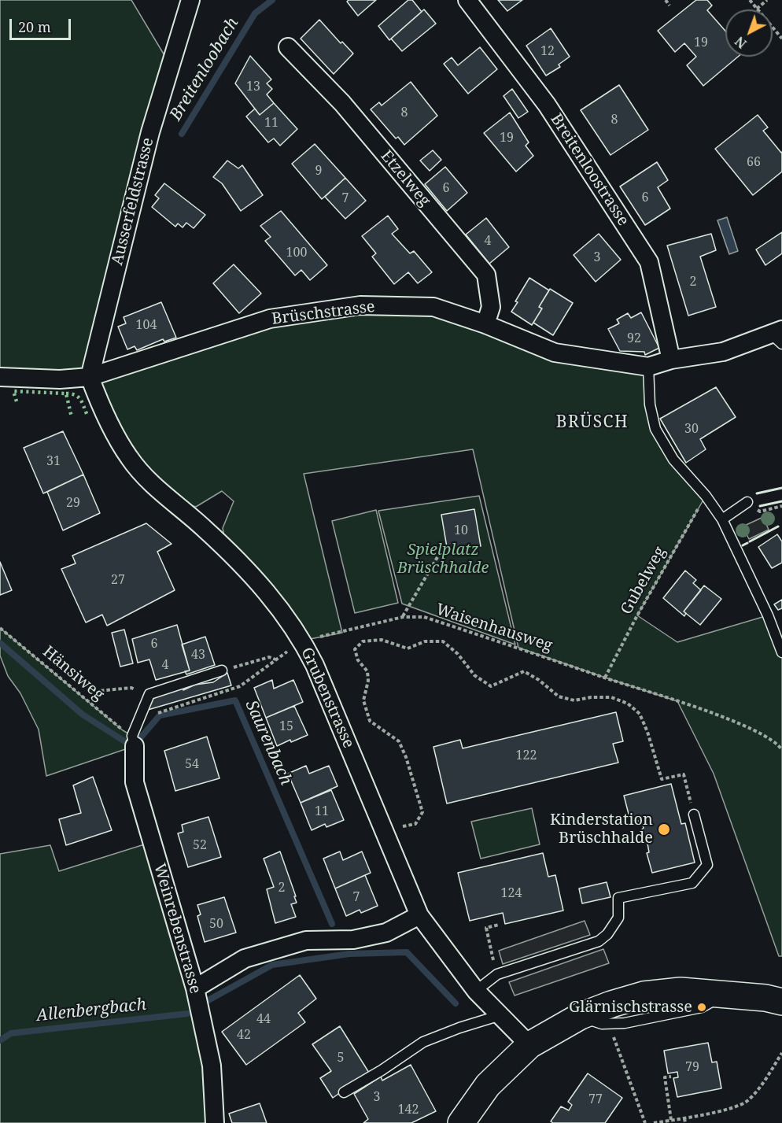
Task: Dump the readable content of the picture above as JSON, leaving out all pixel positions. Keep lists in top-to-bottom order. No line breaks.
{"streets":{"street":["Breitenloostrasse","Etzelweg","Ausserfeldstrasse","Brüschstrasse","Grubenstrasse","Weinrebenstrasse"],"path":["Gubelweg","Waisenhausweg","Hänsiweg"]},"crossings":[["Breitenloostrasse","Brüschstrasse"],["Etzelweg","Brüschstrasse"],["Ausserfeldstrasse","Brüschstrasse"],["Ausserfeldstrasse","Grubenstrasse"],["Brüschstrasse","Grubenstrasse"],["Gubelweg","Waisenhausweg"],["Waisenhausweg","Grubenstrasse"],["Hänsiweg","Weinrebenstrasse"]],"districts":["BRÜSCH"],"water":["Breitenloobach","Saurenbach","Allenbergbach"],"parks":["Spielplatz Brüschhalde"],"places":["Kinderstation Brüschhalde","Glärnischstrasse"],"house_numbers":["19","12","13","8","8","11","19","66","9","6","6","7","4","100","3","2","104","92","30","31","29","10","27","6","43","4","15","122","54","11","52","2","124","7","50","44","42","5","79","3","77","142"],"scale_bar":"20 m","north":"bottom left"}
